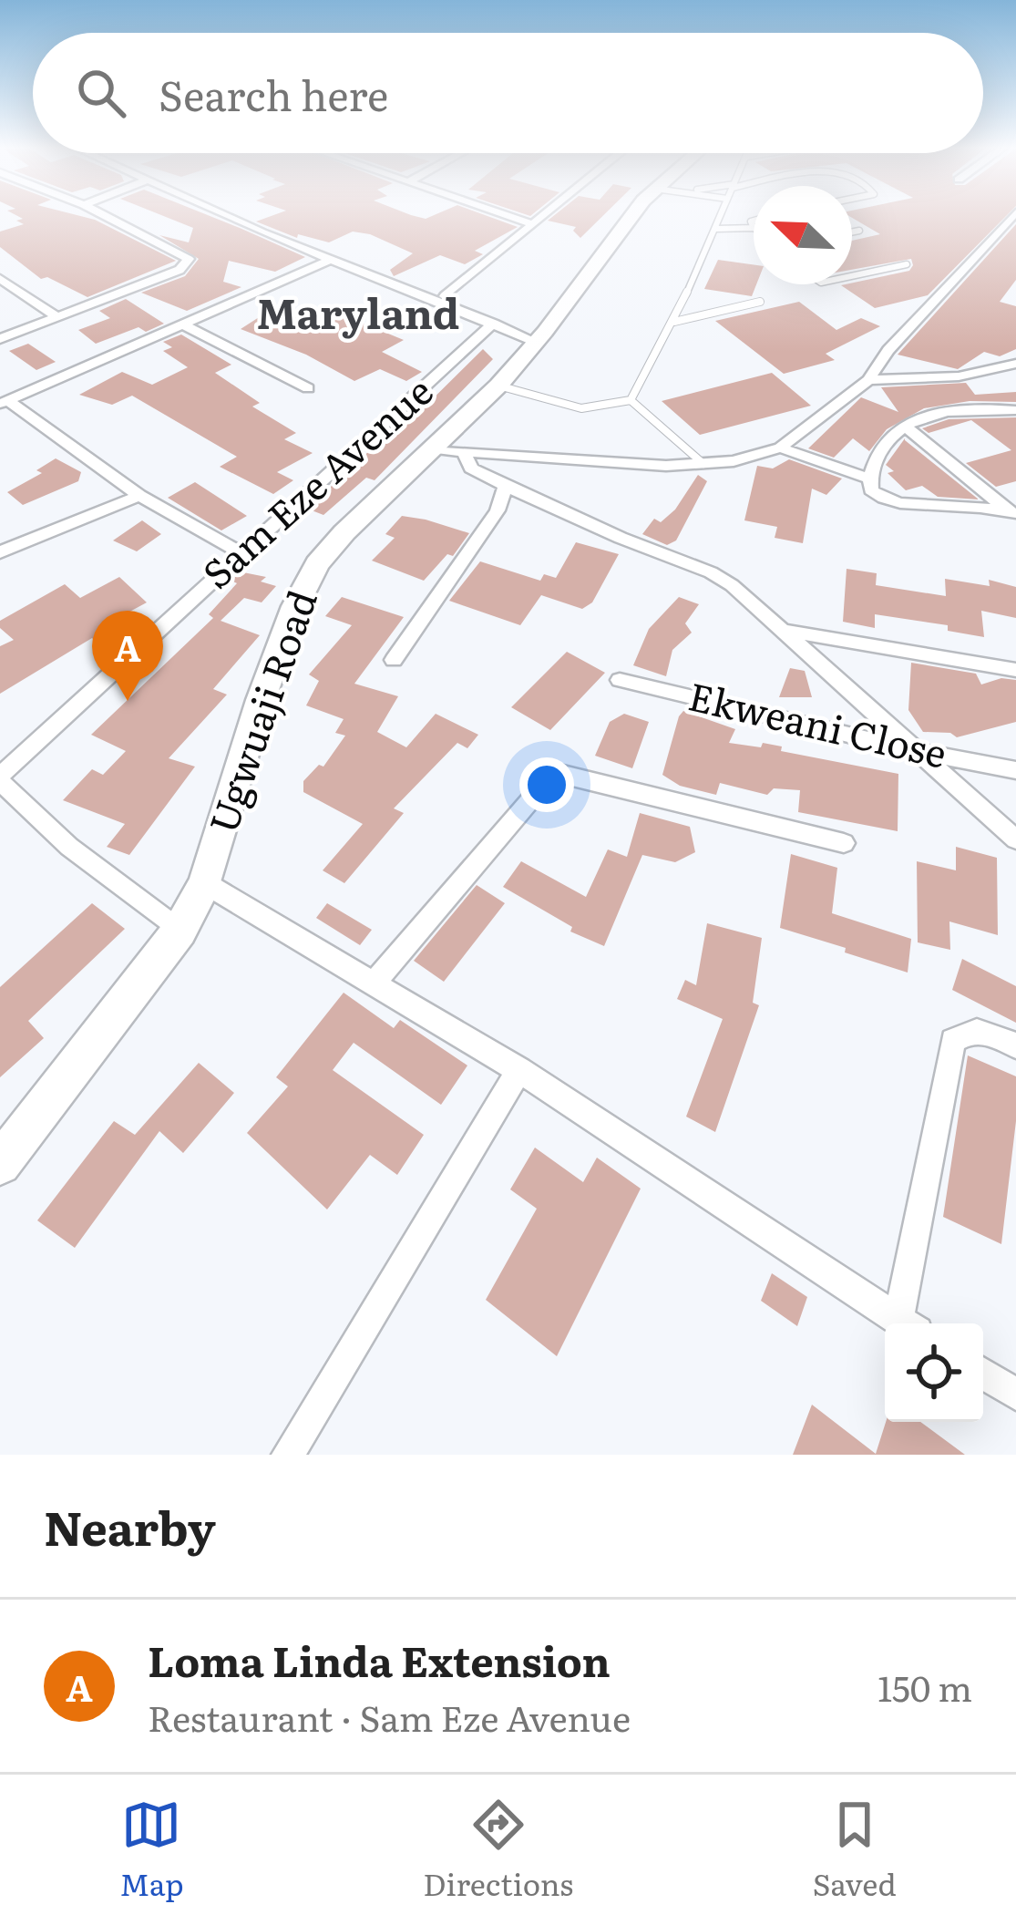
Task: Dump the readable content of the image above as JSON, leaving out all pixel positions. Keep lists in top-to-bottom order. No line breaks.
{"streets":{"main road":["Ugwuaji Road"],"street":["Sam Eze Avenue","Ekweani Close"]},"districts":["Maryland"],"north":"top left","page":{"search":"Search here","pins":"A","heading":"Nearby","list":[{"mark":"A","name":"Loma Linda Extension","note":"Restaurant · Sam Eze Avenue","value":"150 m"}],"nav":["Map","Directions","Saved"]}}
